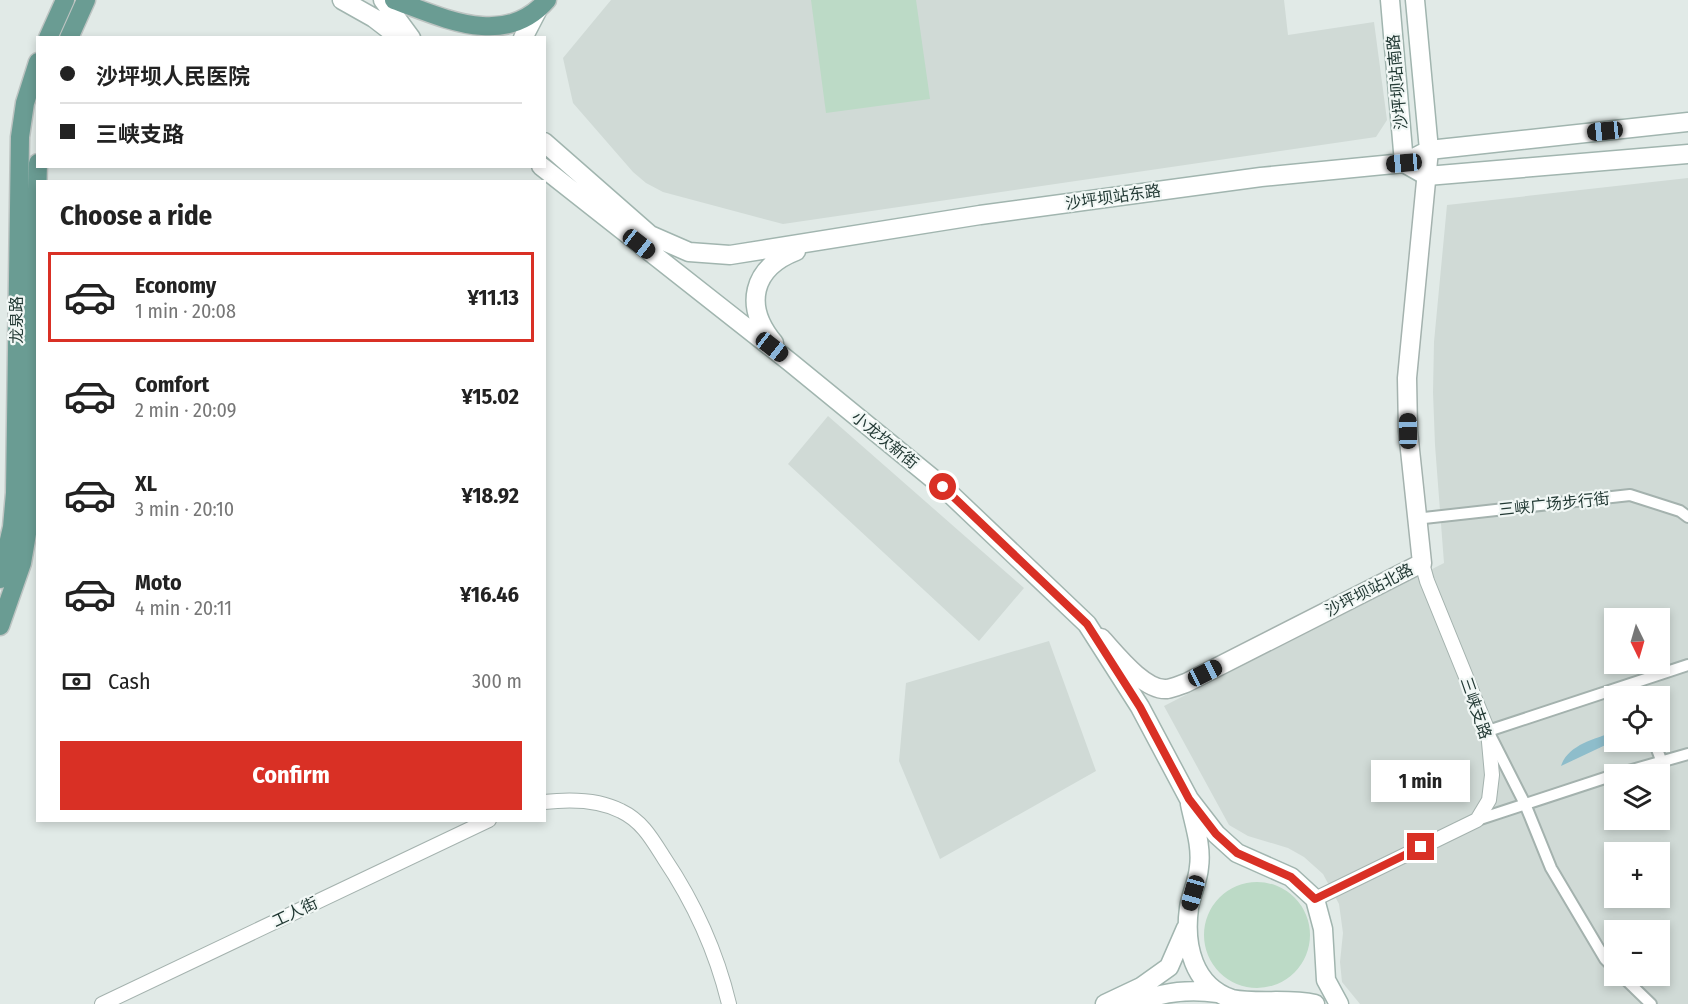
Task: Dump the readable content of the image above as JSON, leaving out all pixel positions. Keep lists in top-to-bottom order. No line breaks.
{"streets":{"main road":["沙坪坝站南路","沙坪坝站东路","龙泉路","小龙坎新街","沙坪坝站北路"],"street":["三峡广场步行街","三峡支路","工人街"]},"crossings":[["沙坪坝站南路","沙坪坝站东路"],["沙坪坝站南路","沙坪坝站北路"],["沙坪坝站东路","沙坪坝站北路"],["小龙坎新街","沙坪坝站北路"],["三峡广场步行街","沙坪坝站北路"],["沙坪坝站北路","三峡支路"]],"north":"bottom","page":{"banner":["沙坪坝人民医院","三峡支路"],"heading":"Choose a ride","list":[{"name":"Economy","note":"1 min · 20:08","value":"¥11.13"},{"name":"Comfort","note":"2 min · 20:09","value":"¥15.02"},{"name":"XL","note":"3 min · 20:10","value":"¥18.92"},{"name":"Moto","note":"4 min · 20:11","value":"¥16.46"}],"map_buttons":["+","−"],"pay":["Cash","300 m"],"buttons":"Confirm","bubble":"1 min"}}
